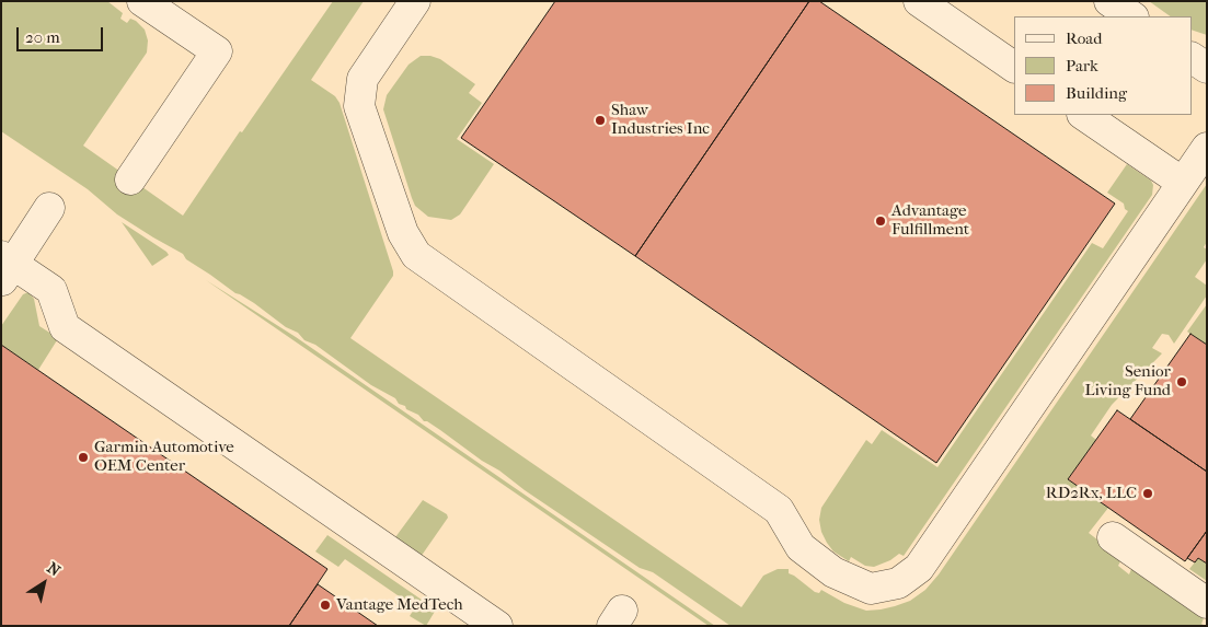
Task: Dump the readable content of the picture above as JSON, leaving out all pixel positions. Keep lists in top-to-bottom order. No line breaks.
{"places":["Shaw Industries Inc","Advantage Fulfillment","Senior Living Fund","Garmin Automotive OEM Center","RD2Rx, LLC","Vantage MedTech"],"legend":["Road","Park","Building"],"scale_bar":"20 m","north":"top right"}
